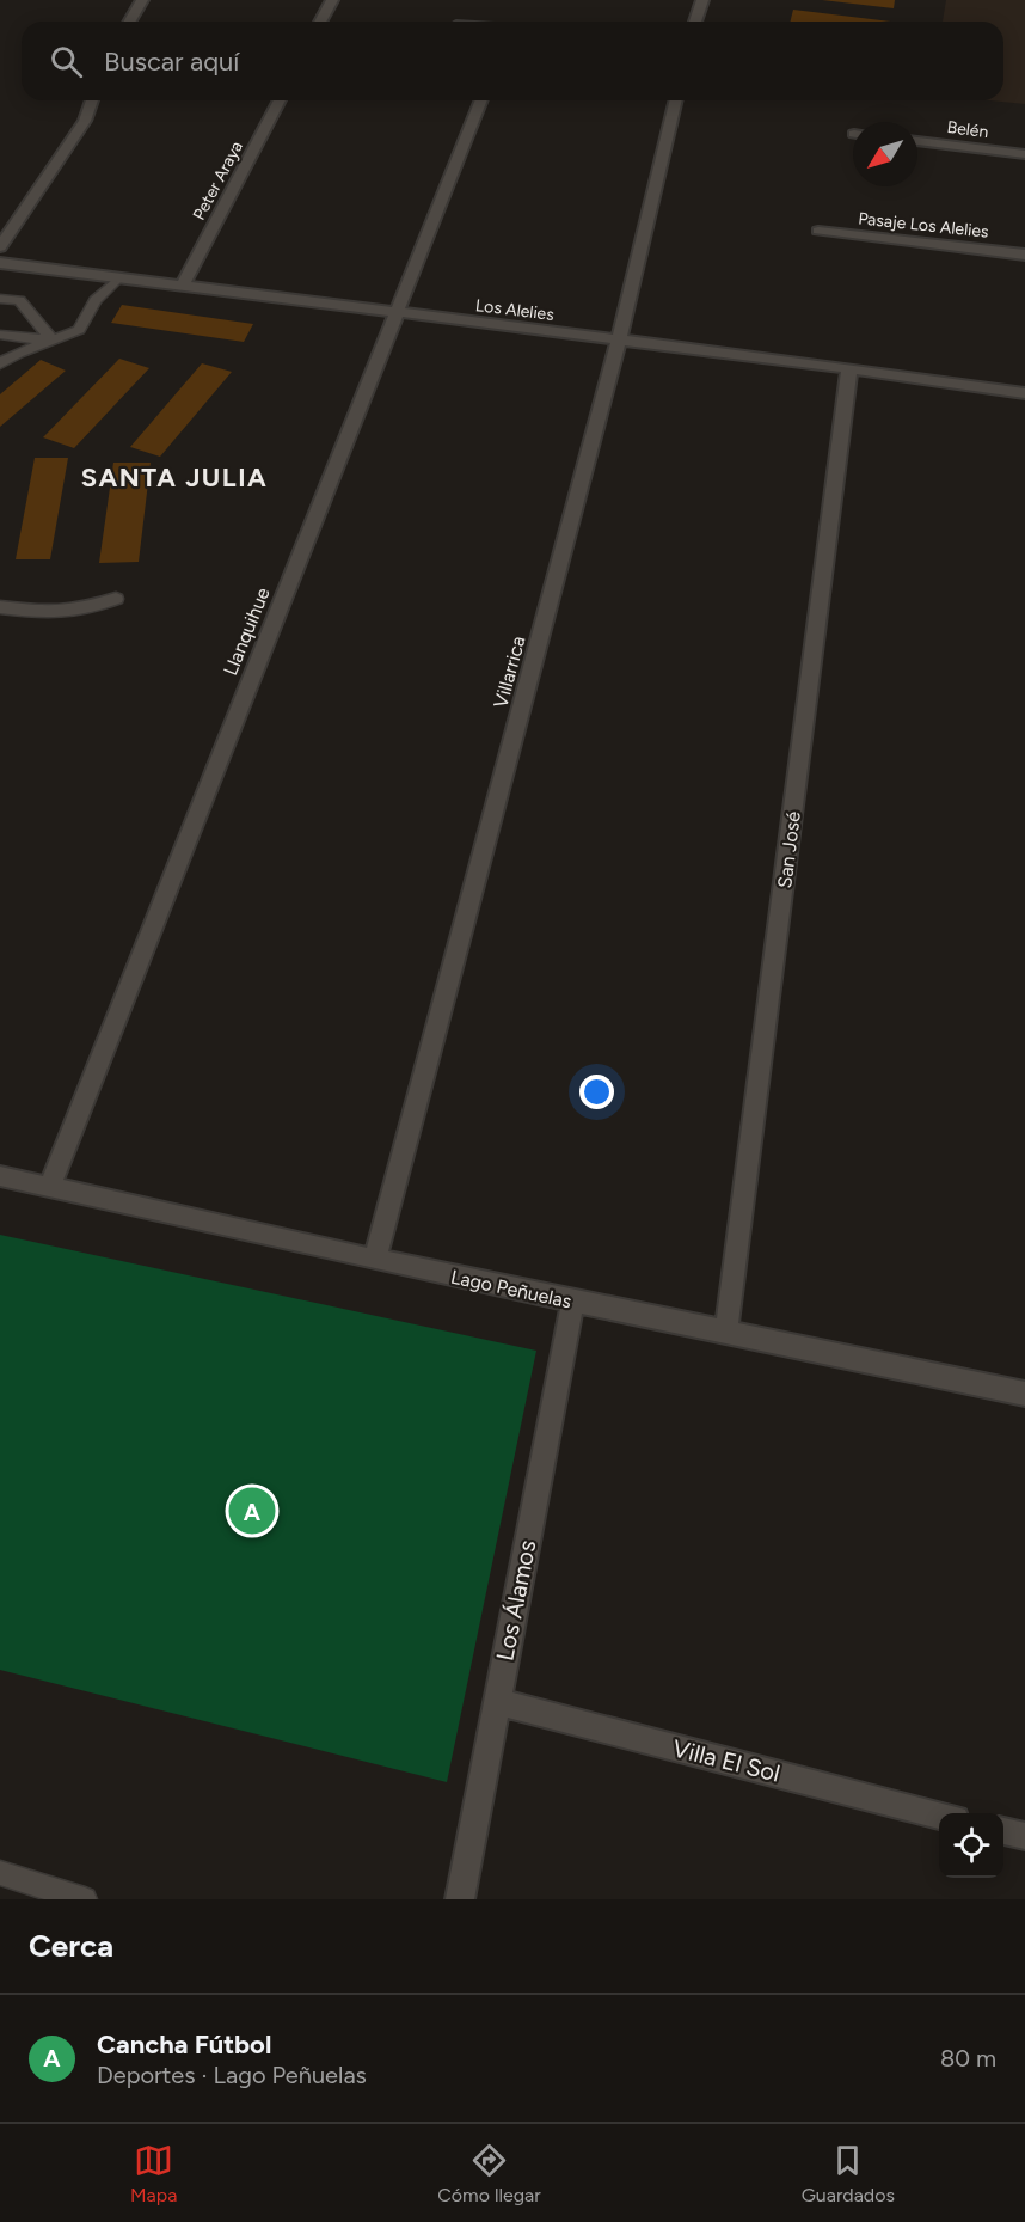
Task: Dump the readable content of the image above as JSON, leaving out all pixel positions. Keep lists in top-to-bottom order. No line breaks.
{"streets":{"street":["Belén","Peter Araya","Pasaje Los Alelies","Los Alelies","Llanquihue","Villarrica","San José","Lago Peñuelas","Los Álamos","Villa El Sol"]},"crossings":[["Peter Araya","Los Alelies"],["Los Alelies","Llanquihue"],["Los Alelies","Villarrica"],["Los Alelies","San José"],["Llanquihue","Lago Peñuelas"],["Villarrica","Lago Peñuelas"],["San José","Lago Peñuelas"],["Lago Peñuelas","Los Álamos"],["Los Álamos","Villa El Sol"]],"districts":["SANTA JULIA"],"north":"bottom left","page":{"search":"Buscar aquí","pins":"A","heading":"Cerca","list":[{"mark":"A","name":"Cancha Fútbol","note":"Deportes · Lago Peñuelas","value":"80 m"}],"nav":["Mapa","Cómo llegar","Guardados"]}}
